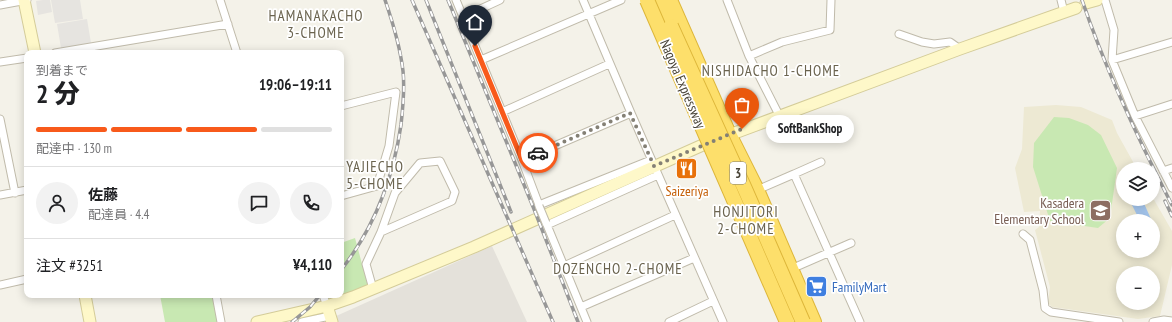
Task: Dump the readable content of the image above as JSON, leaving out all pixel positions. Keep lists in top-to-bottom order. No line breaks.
{"streets":{"highway":["Nagoya Expressway","3"]},"districts":["HAMANAKACHO 3-CHOME","NISHIDACHO 1-CHOME","YAJIECHO 5-CHOME","HONJITORI 2-CHOME","DOZENCHO 2-CHOME"],"places":{"other":["SoftBankShop"],"restaurant":["Saizeriya"],"school or university":["Kasadera Elementary School"],"supermarket":["FamilyMart"]},"page":{"heading":["2 分","到着まで","19:06–19:11"],"panel":["佐藤","配達員 · 4.4","注文 #3251","¥4,110"],"bubble":"SoftBankShop","bar":"配達中 · 130 m","map_buttons":["+","−"]}}
